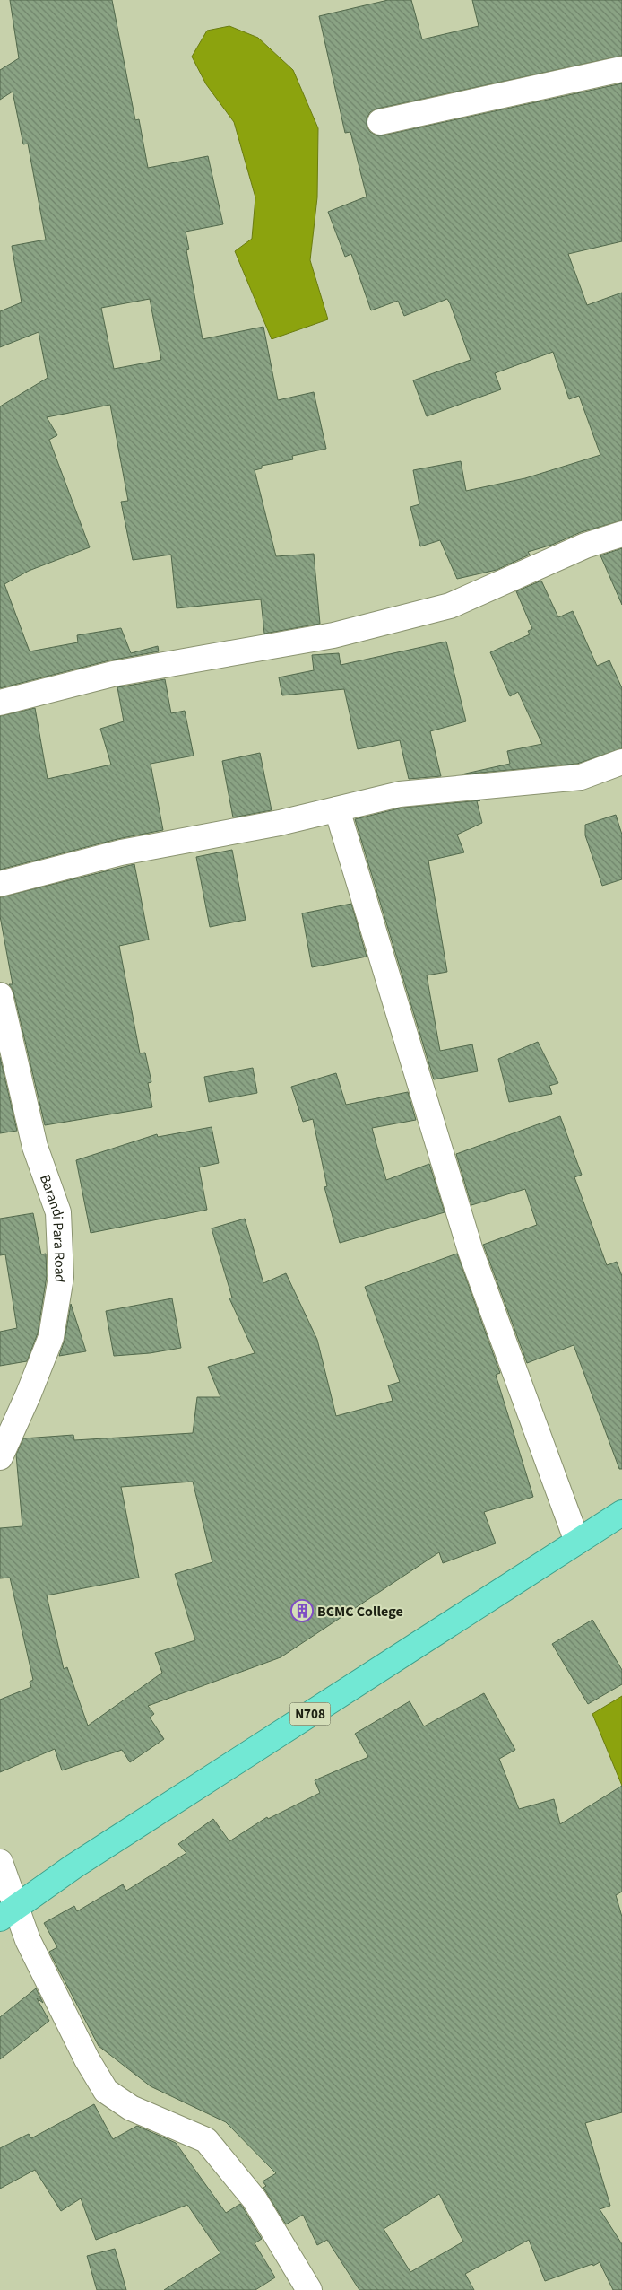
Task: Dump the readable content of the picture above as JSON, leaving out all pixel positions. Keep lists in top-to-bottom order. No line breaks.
{"streets":{"highway":["N708"],"street":["Barandi Para Road"]},"places":{"building":["BCMC College"]}}
